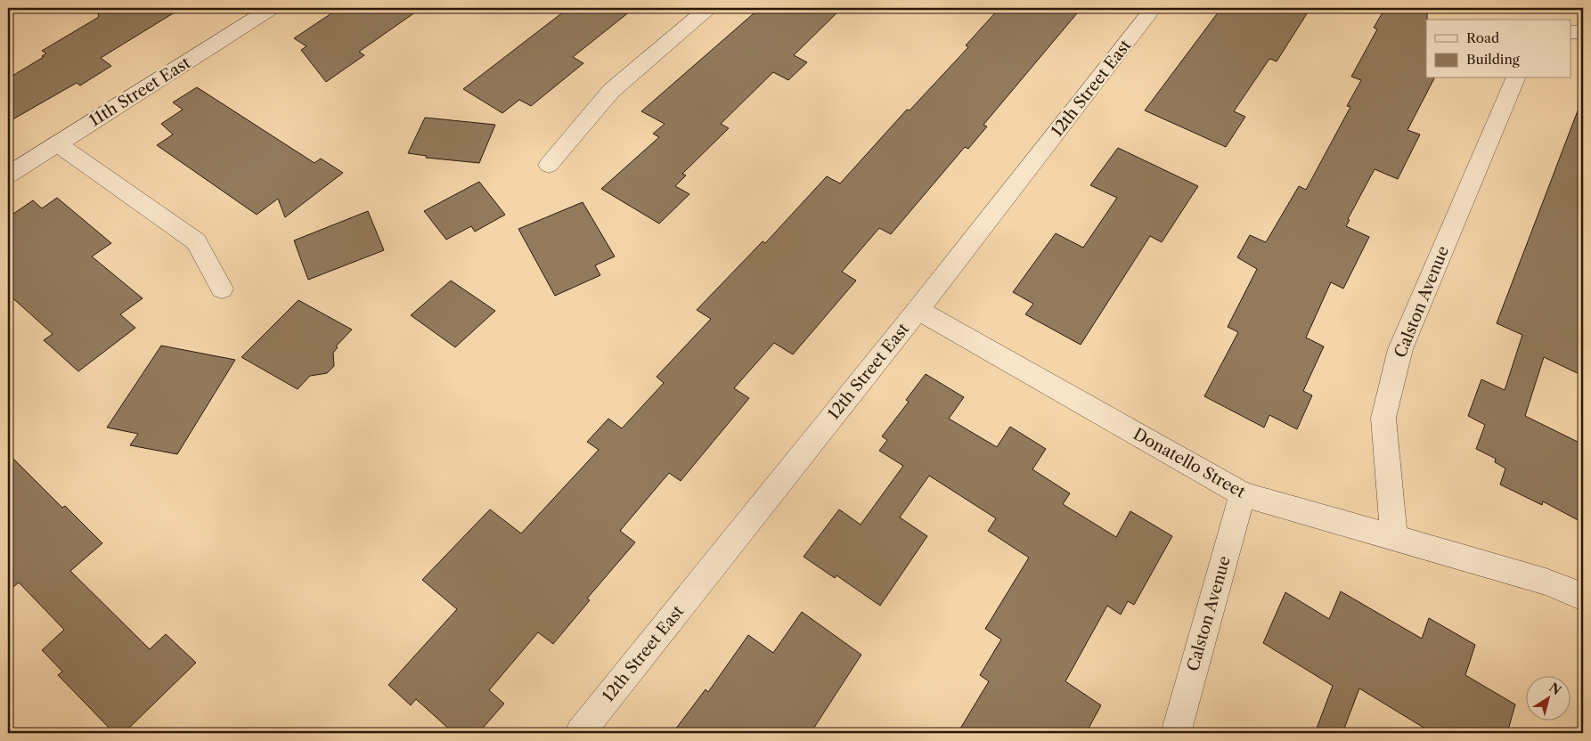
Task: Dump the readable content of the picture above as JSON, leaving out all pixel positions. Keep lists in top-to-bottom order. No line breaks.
{"streets":{"street":["12th Street East","11th Street East","Calston Avenue","Donatello Street"]},"crossings":[["12th Street East","Donatello Street"],["Calston Avenue","Donatello Street"]],"legend":["Road","Building"],"north":"top right"}
